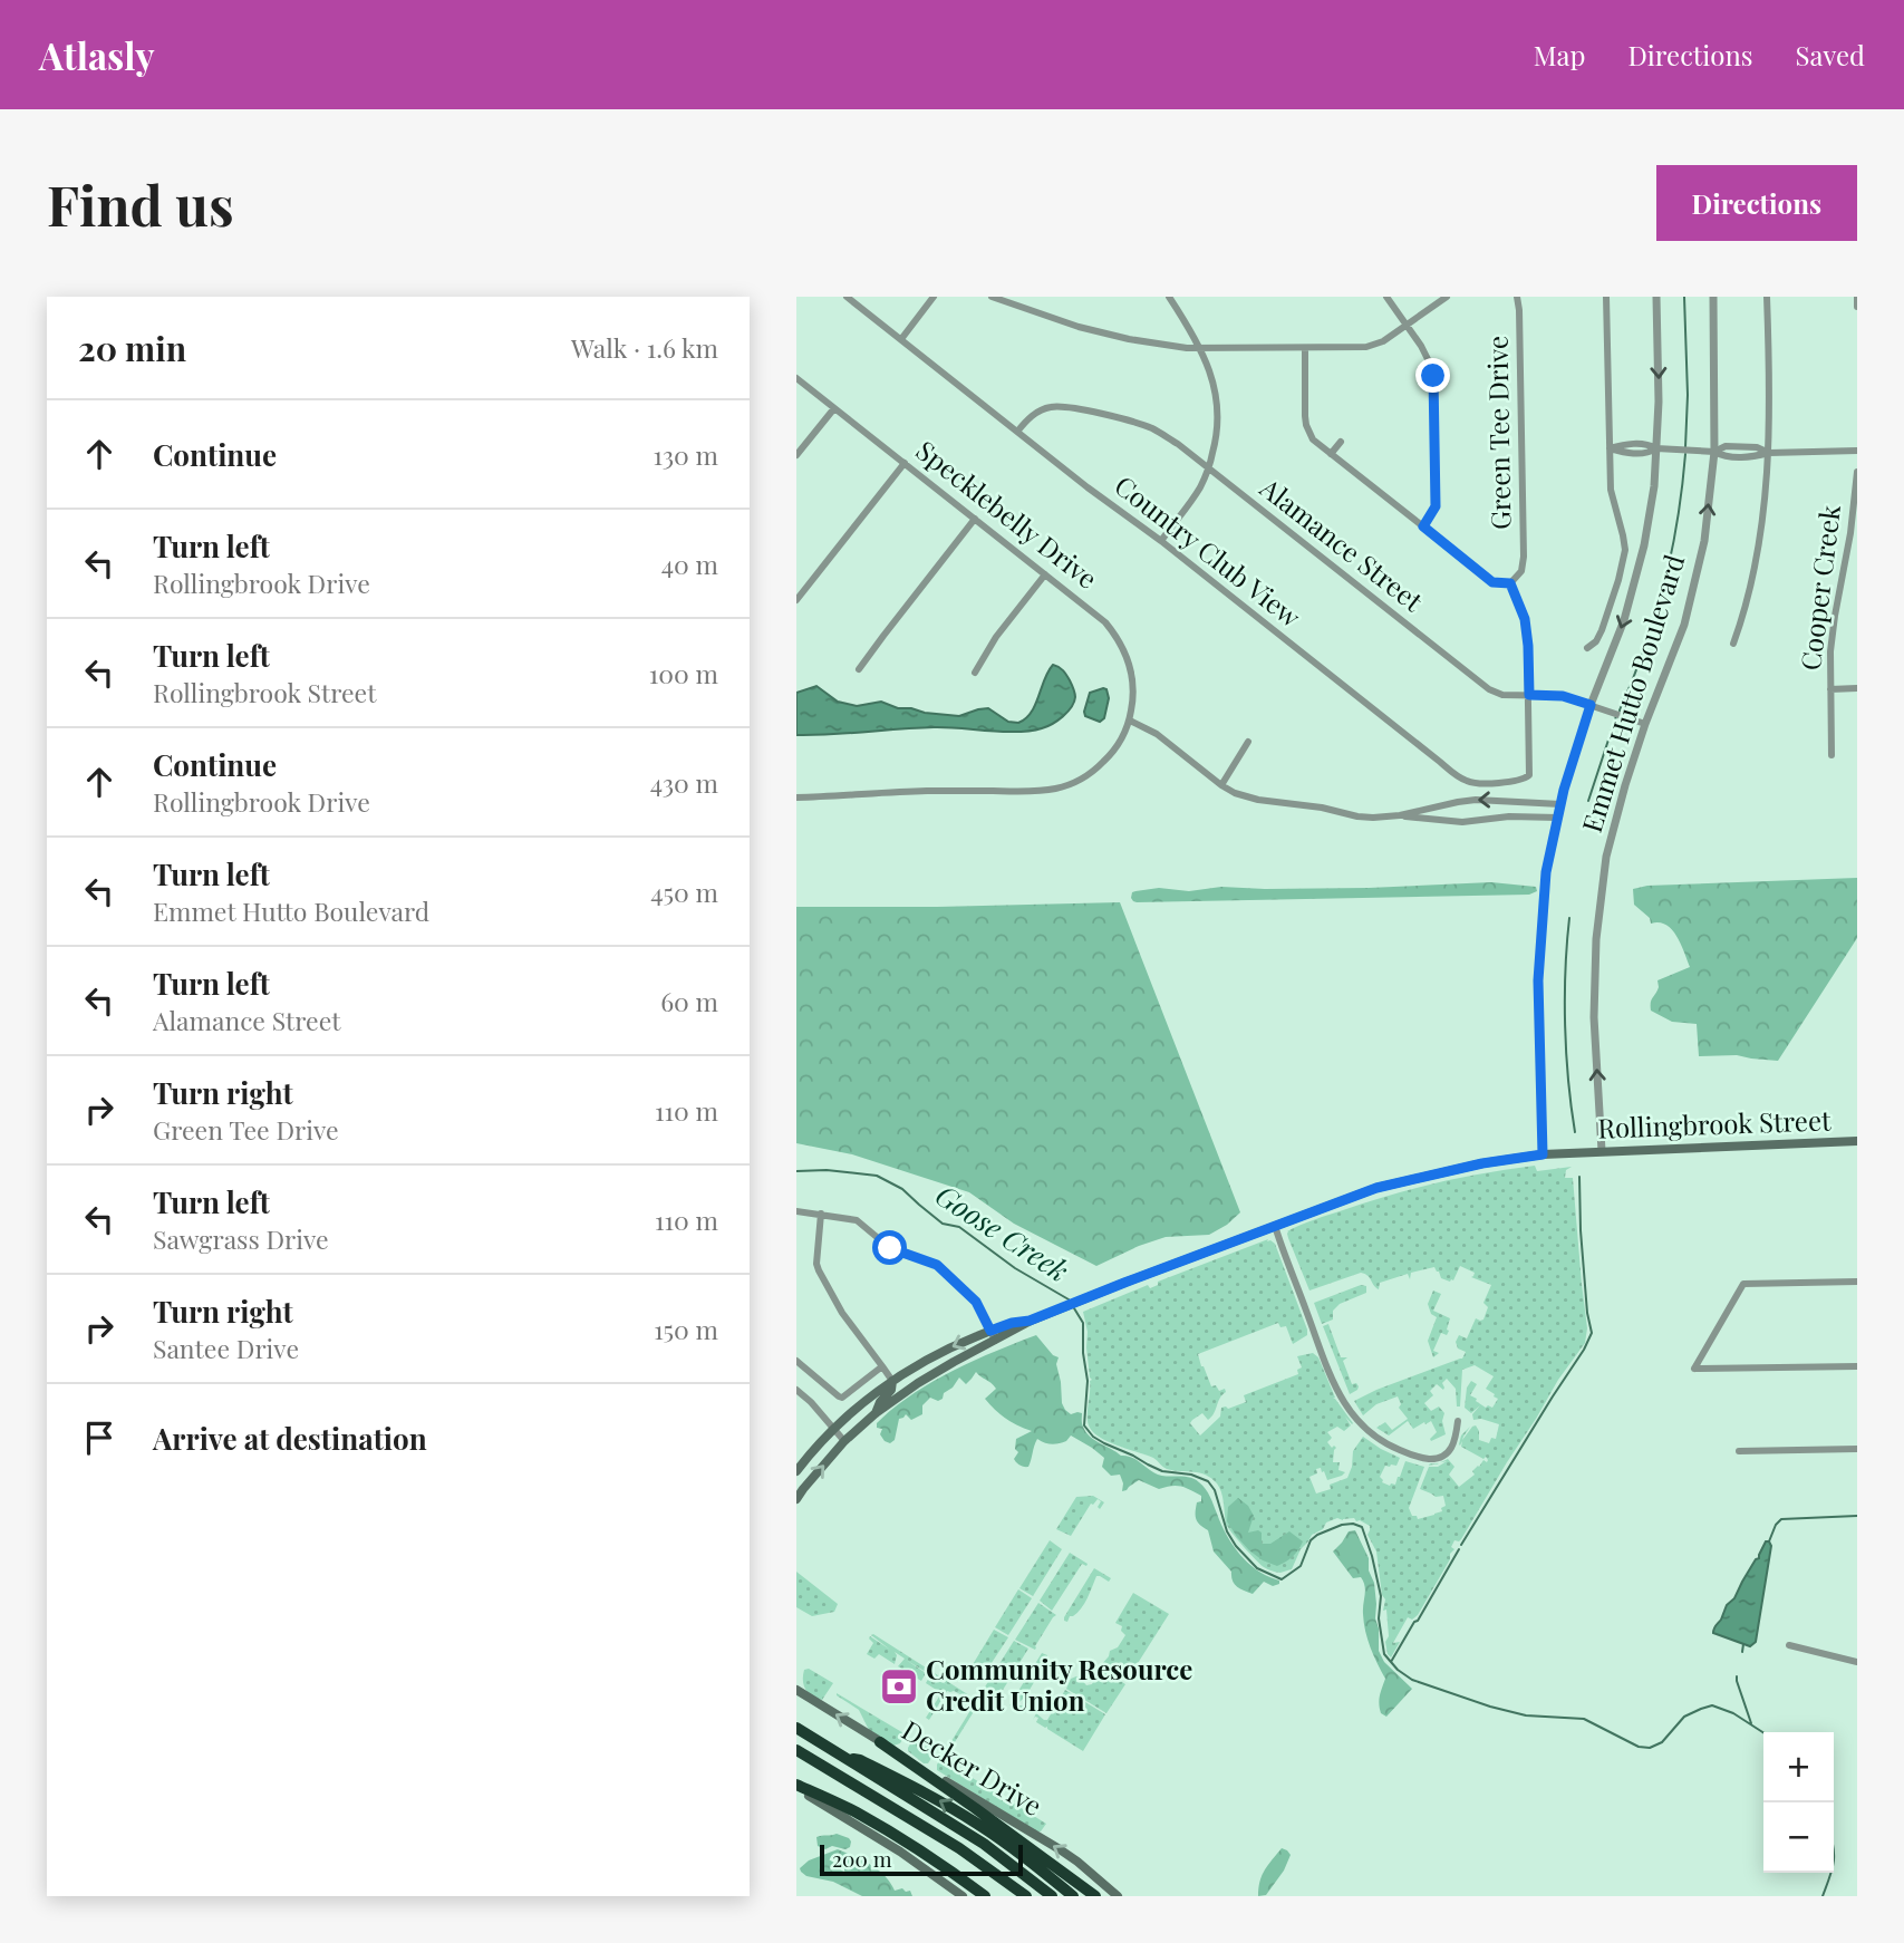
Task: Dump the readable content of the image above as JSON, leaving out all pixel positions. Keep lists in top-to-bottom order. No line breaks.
{"streets":{"highway":["Decker Drive"],"main road":["Rollingbrook Street"],"street":["Green Tee Drive","Specklebelly Drive","Alamance Street","Country Club View","Cooper Creek","Emmet Hutto Boulevard"]},"crossings":[["Alamance Street","Country Club View"],["Alamance Street","Emmet Hutto Boulevard"],["Emmet Hutto Boulevard","Rollingbrook Street"]],"one_way":["Decker Drive"],"water":["Goose Creek"],"places":{"bank":["Community Resource Credit Union"]},"scale_bar":"200 m","page":{"header":"Atlasly","nav":["Map","Directions","Saved"],"buttons":"Directions","title":"Find us","heading":["20 min","Walk · 1.6 km"],"list":[["Continue","130 m"],["Turn left","Rollingbrook Drive","40 m"],["Turn left","Rollingbrook Street","100 m"],["Continue","Rollingbrook Drive","430 m"],["Turn left","Emmet Hutto Boulevard","450 m"],["Turn left","Alamance Street","60 m"],["Turn right","Green Tee Drive","110 m"],["Turn left","Sawgrass Drive","110 m"],["Turn right","Santee Drive","150 m"],"Arrive at destination"],"map_buttons":["+","−"],"scale":"200 m"}}
